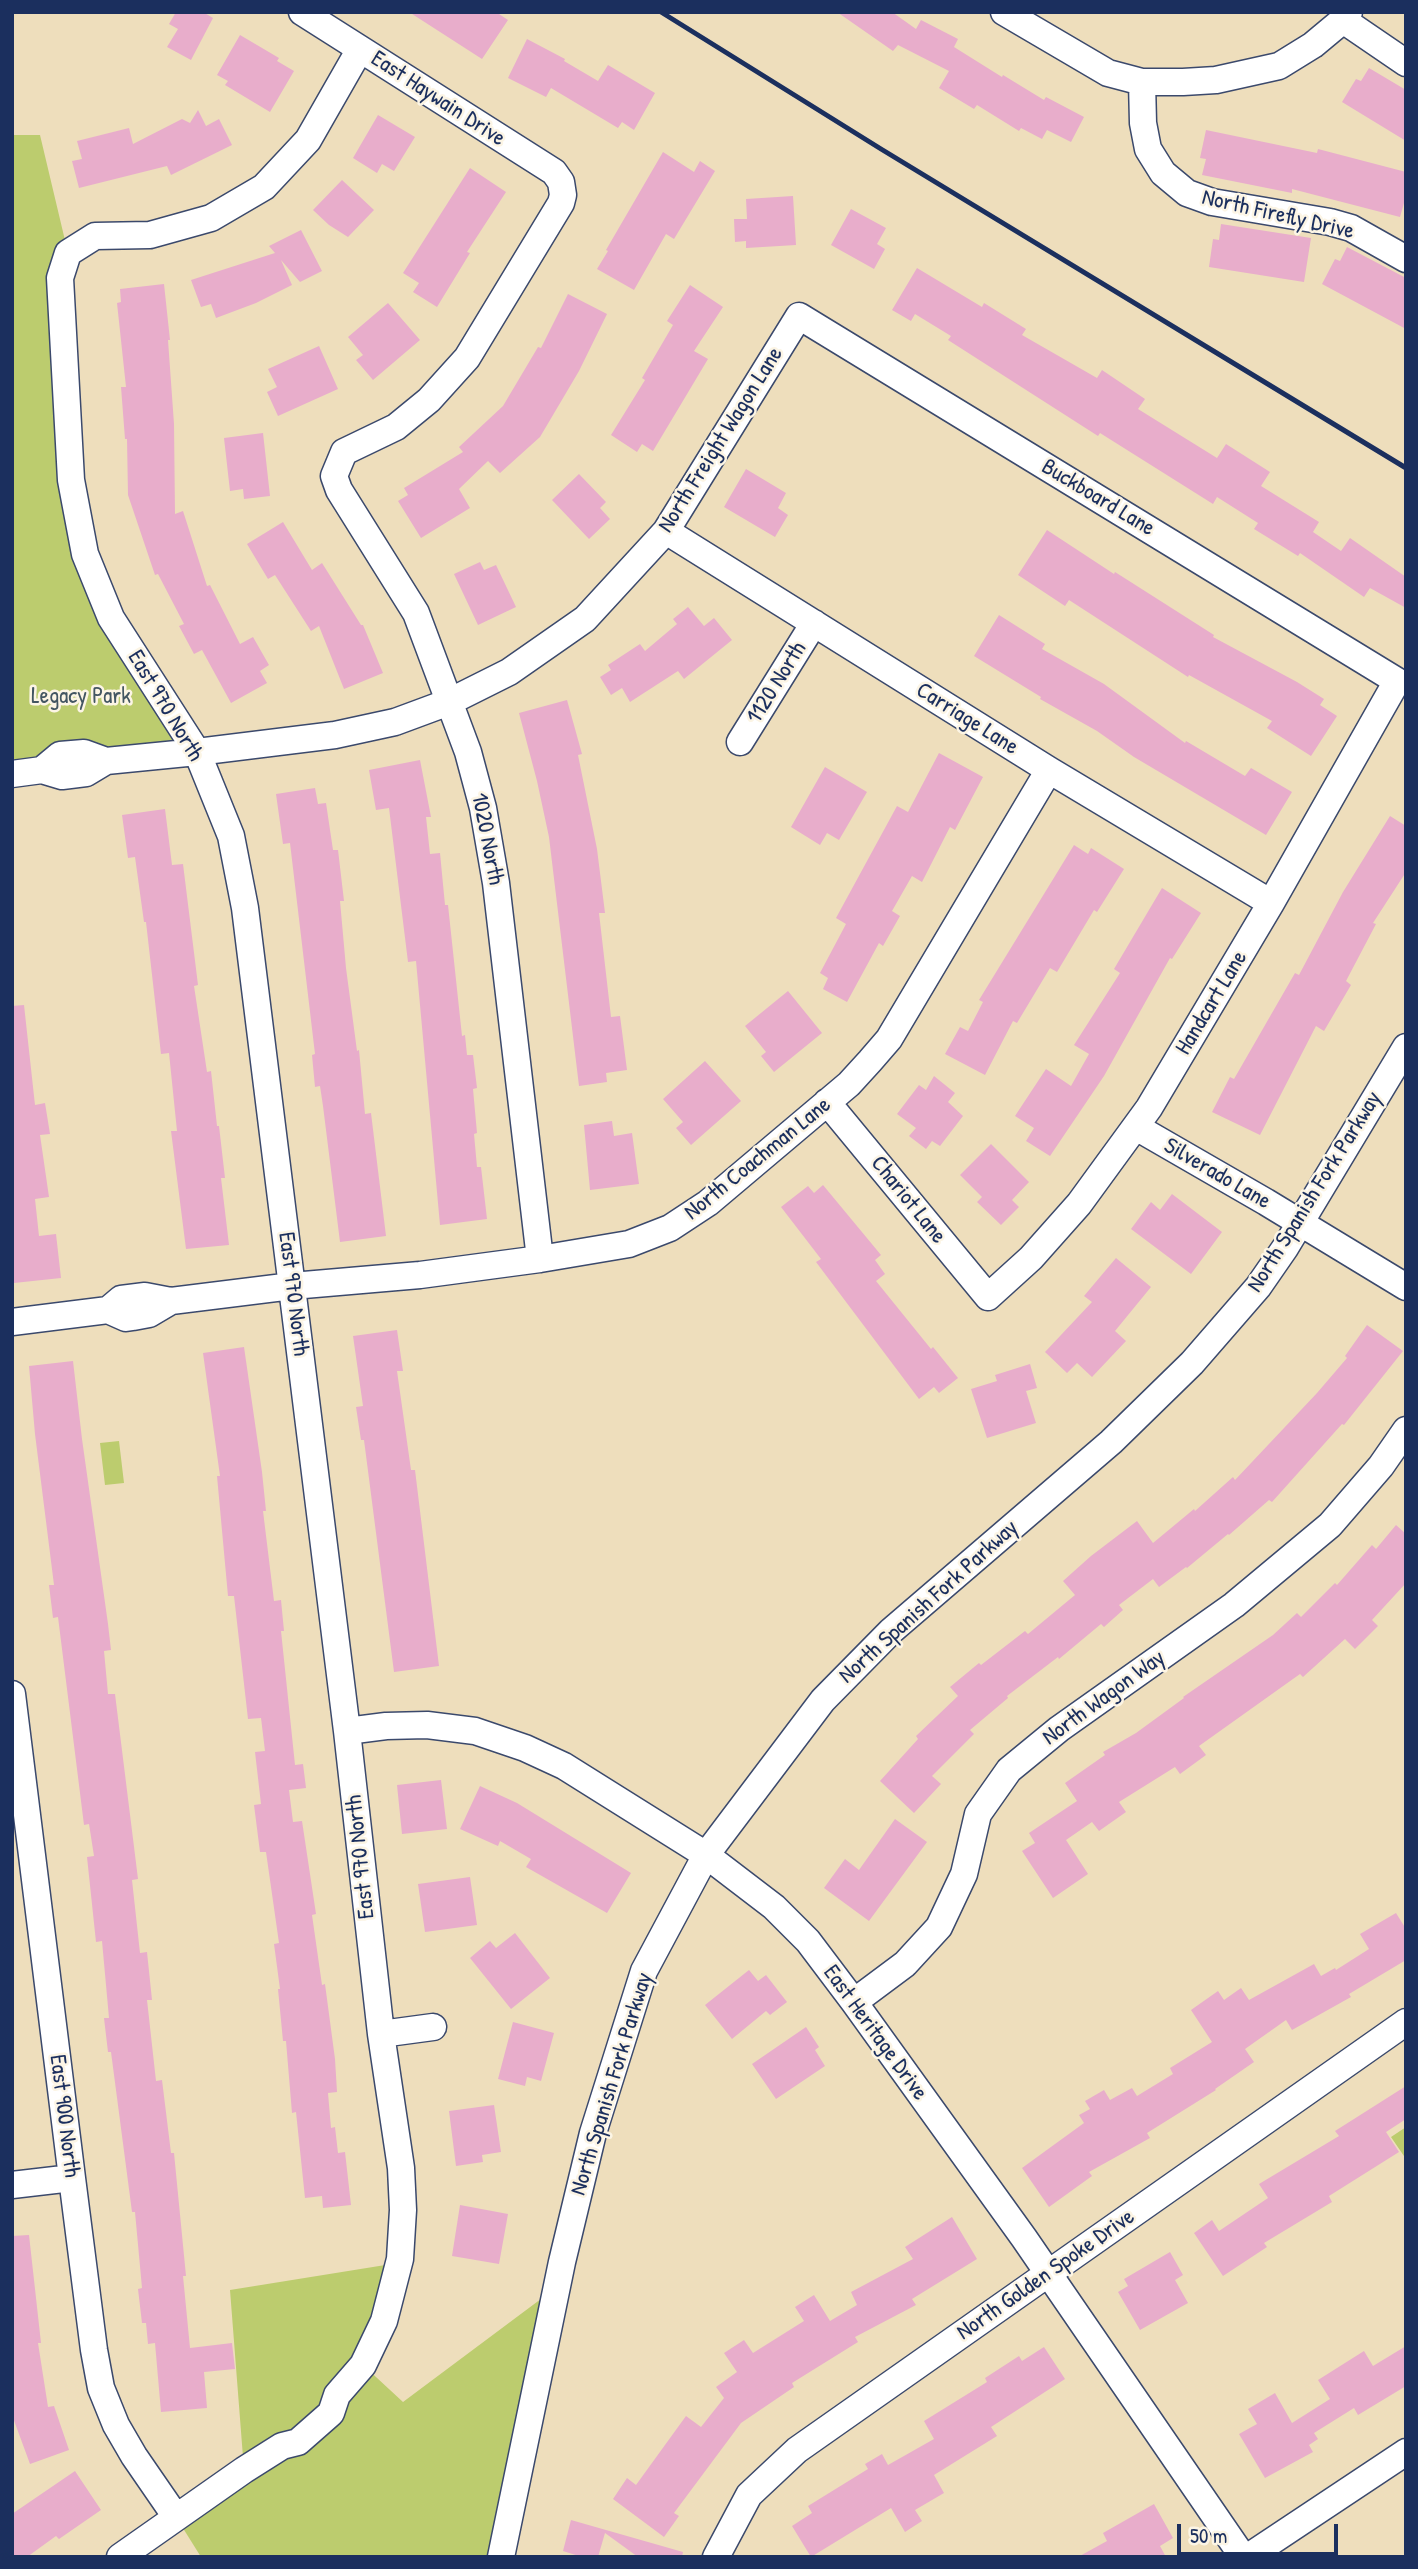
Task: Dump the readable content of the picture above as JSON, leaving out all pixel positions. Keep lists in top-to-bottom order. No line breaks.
{"streets":{"street":["East Haywain Drive","North Firefly Drive","North Freight Wagon Lane","Buckboard Lane","1120 North","East 970 North","Carriage Lane","1020 North","Handcart Lane","North Coachman Lane","Silverado Lane","North Spanish Fork Parkway","Chariot Lane","North Wagon Way","East Heritage Drive","East 900 North","North Golden Spoke Drive"]},"crossings":[["East Haywain Drive","East 970 North"],["East Haywain Drive","1020 North"],["North Freight Wagon Lane","Buckboard Lane"],["North Freight Wagon Lane","East 970 North"],["North Freight Wagon Lane","Carriage Lane"],["North Freight Wagon Lane","1020 North"],["Buckboard Lane","Handcart Lane"],["1120 North","Carriage Lane"],["East 970 North","North Coachman Lane"],["East 970 North","East Heritage Drive"],["East 970 North","East 900 North"],["Carriage Lane","Handcart Lane"],["Carriage Lane","North Coachman Lane"],["1020 North","North Coachman Lane"],["Handcart Lane","Silverado Lane"],["Handcart Lane","Chariot Lane"],["North Coachman Lane","Chariot Lane"],["Silverado Lane","North Spanish Fork Parkway"],["North Spanish Fork Parkway","East Heritage Drive"],["North Wagon Way","East Heritage Drive"],["East Heritage Drive","North Golden Spoke Drive"]],"parks":["Legacy Park"],"scale_bar":"50 m"}
